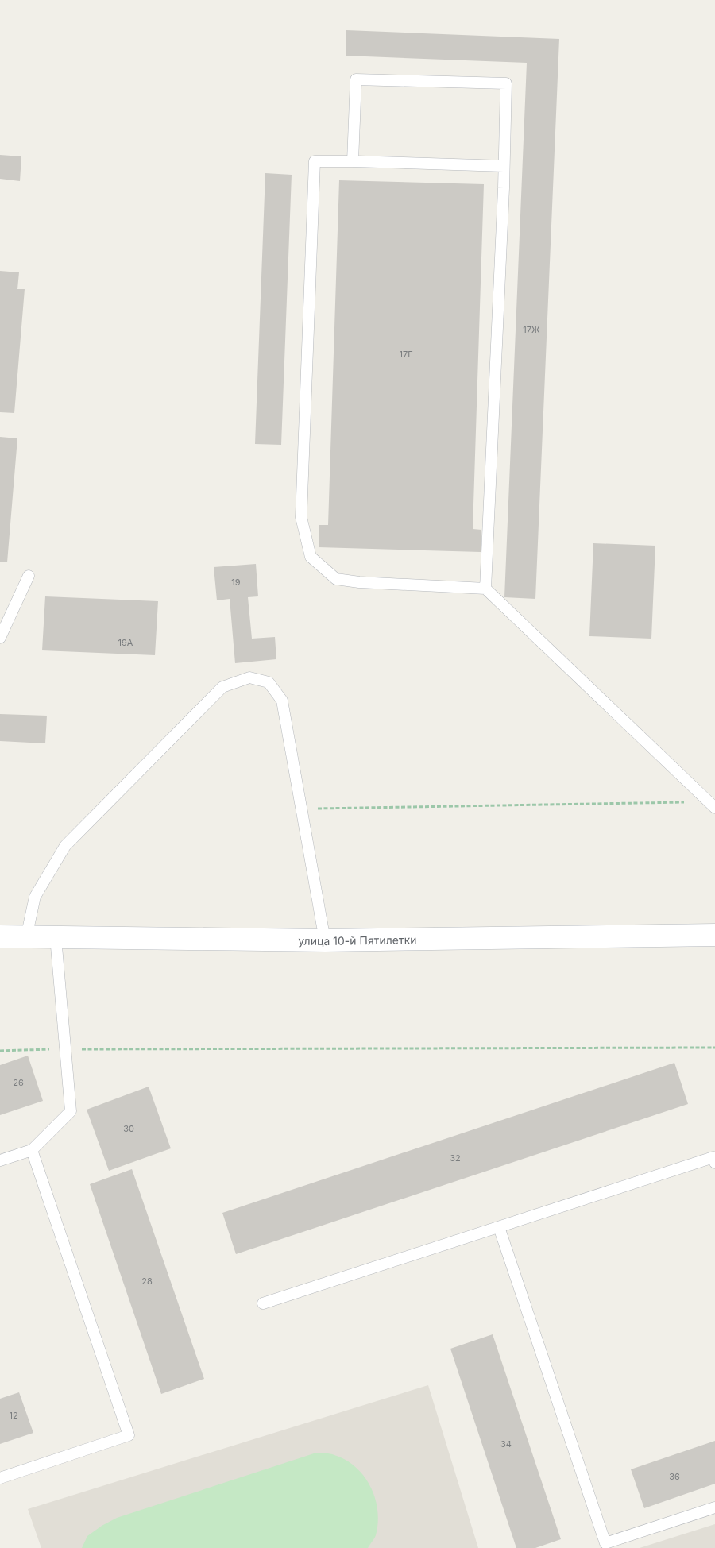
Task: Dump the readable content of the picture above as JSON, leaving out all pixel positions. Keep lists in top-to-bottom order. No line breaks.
{"streets":{"main road":["улица 10-й Пятилетки"]},"house_numbers":["17Ж","17Г","19","19А","26","30","32","28","12","34","36"]}
